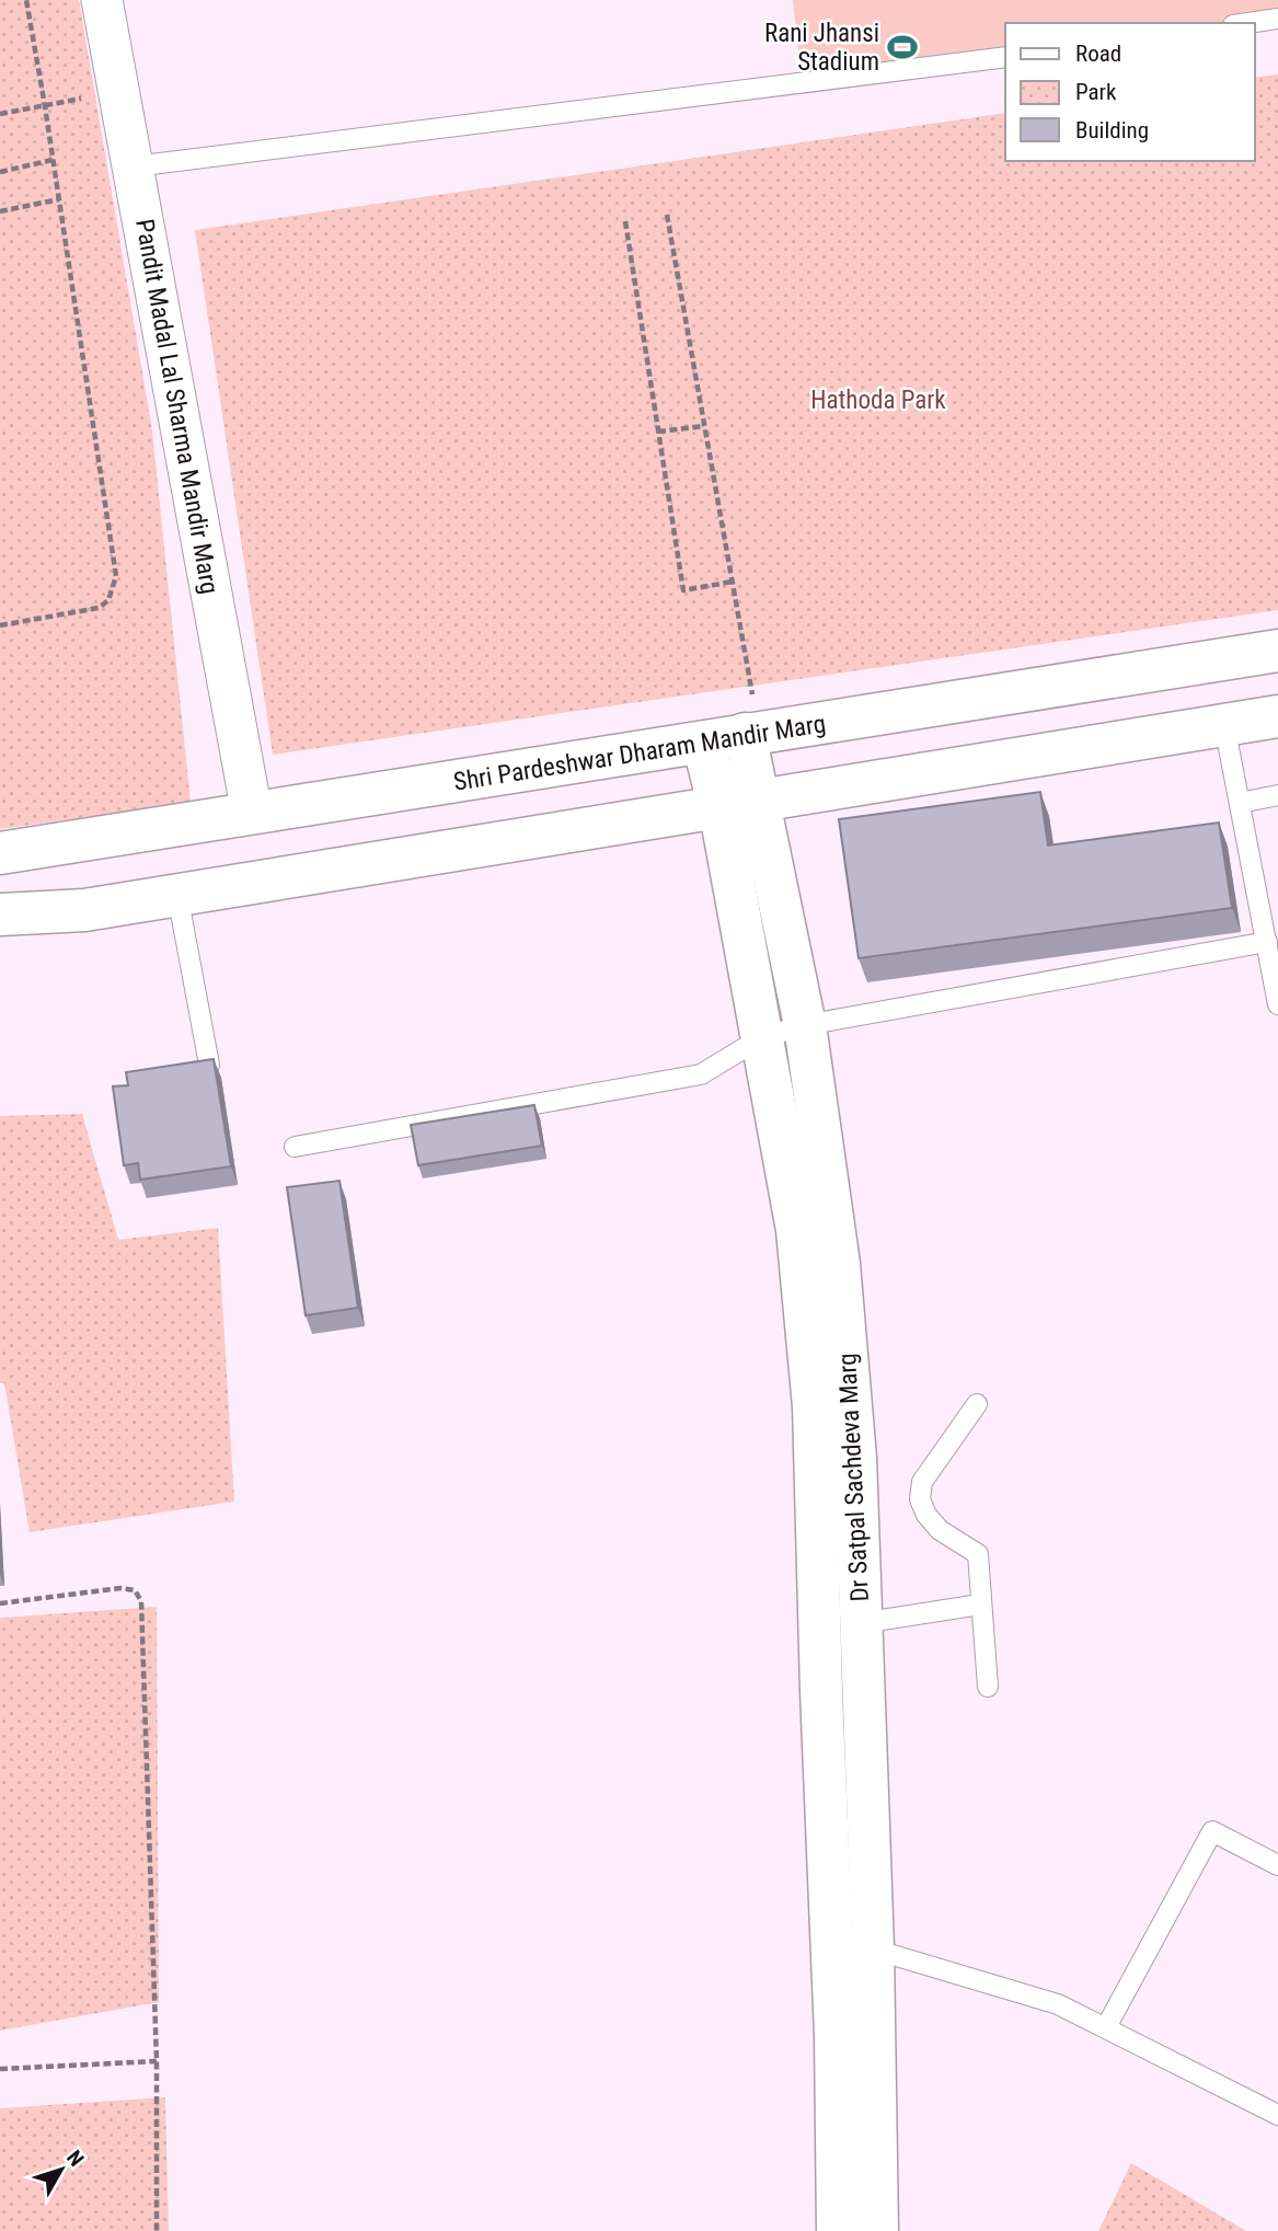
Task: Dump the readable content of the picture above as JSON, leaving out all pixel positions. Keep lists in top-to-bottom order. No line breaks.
{"streets":{"street":["Pandit Madal Lal Sharma Mandir Marg","Shri Pardeshwar Dharam Mandir Marg","Dr Satpal Sachdeva Marg"]},"crossings":[["Pandit Madal Lal Sharma Mandir Marg","Shri Pardeshwar Dharam Mandir Marg"],["Shri Pardeshwar Dharam Mandir Marg","Dr Satpal Sachdeva Marg"]],"parks":["Hathoda Park"],"places":{"sports":["Rani Jhansi Stadium"]},"legend":["Road","Park","Building"],"north":"top right"}
